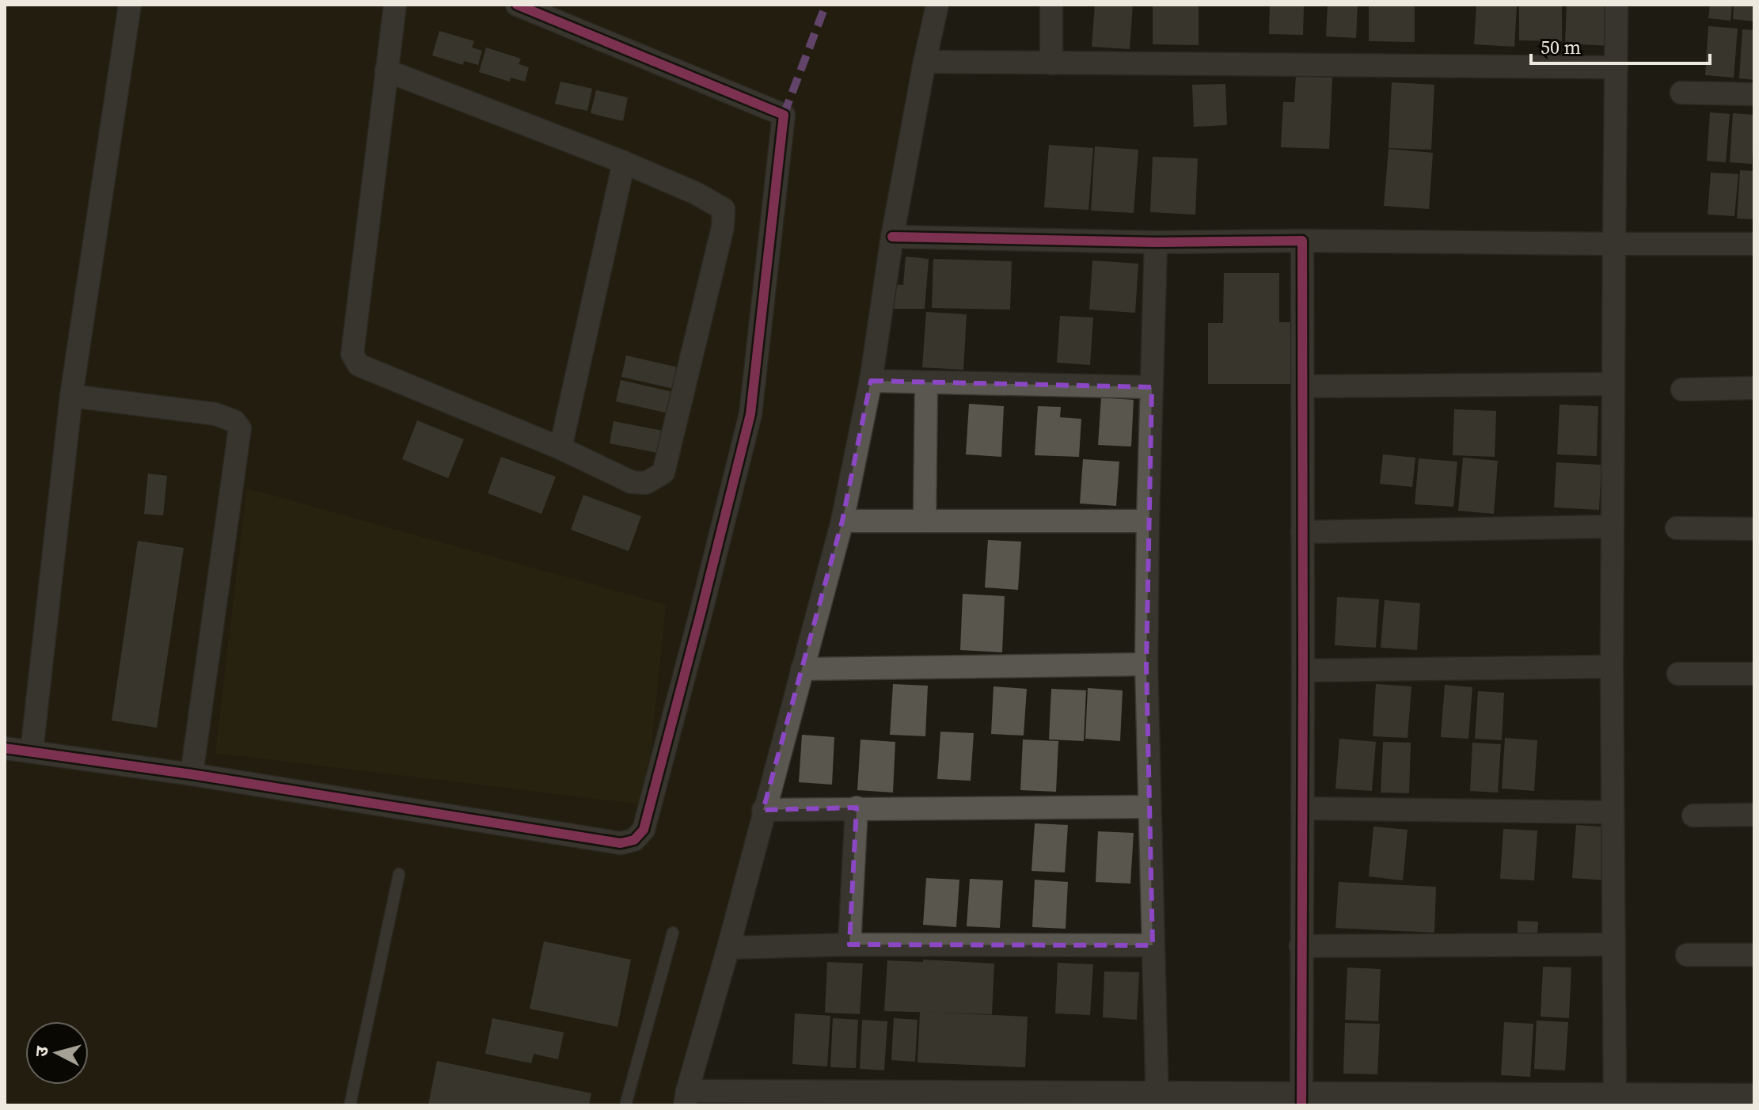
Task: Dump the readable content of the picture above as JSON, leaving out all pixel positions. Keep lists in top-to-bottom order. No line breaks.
{"scale_bar":"50 m","north":"left"}
